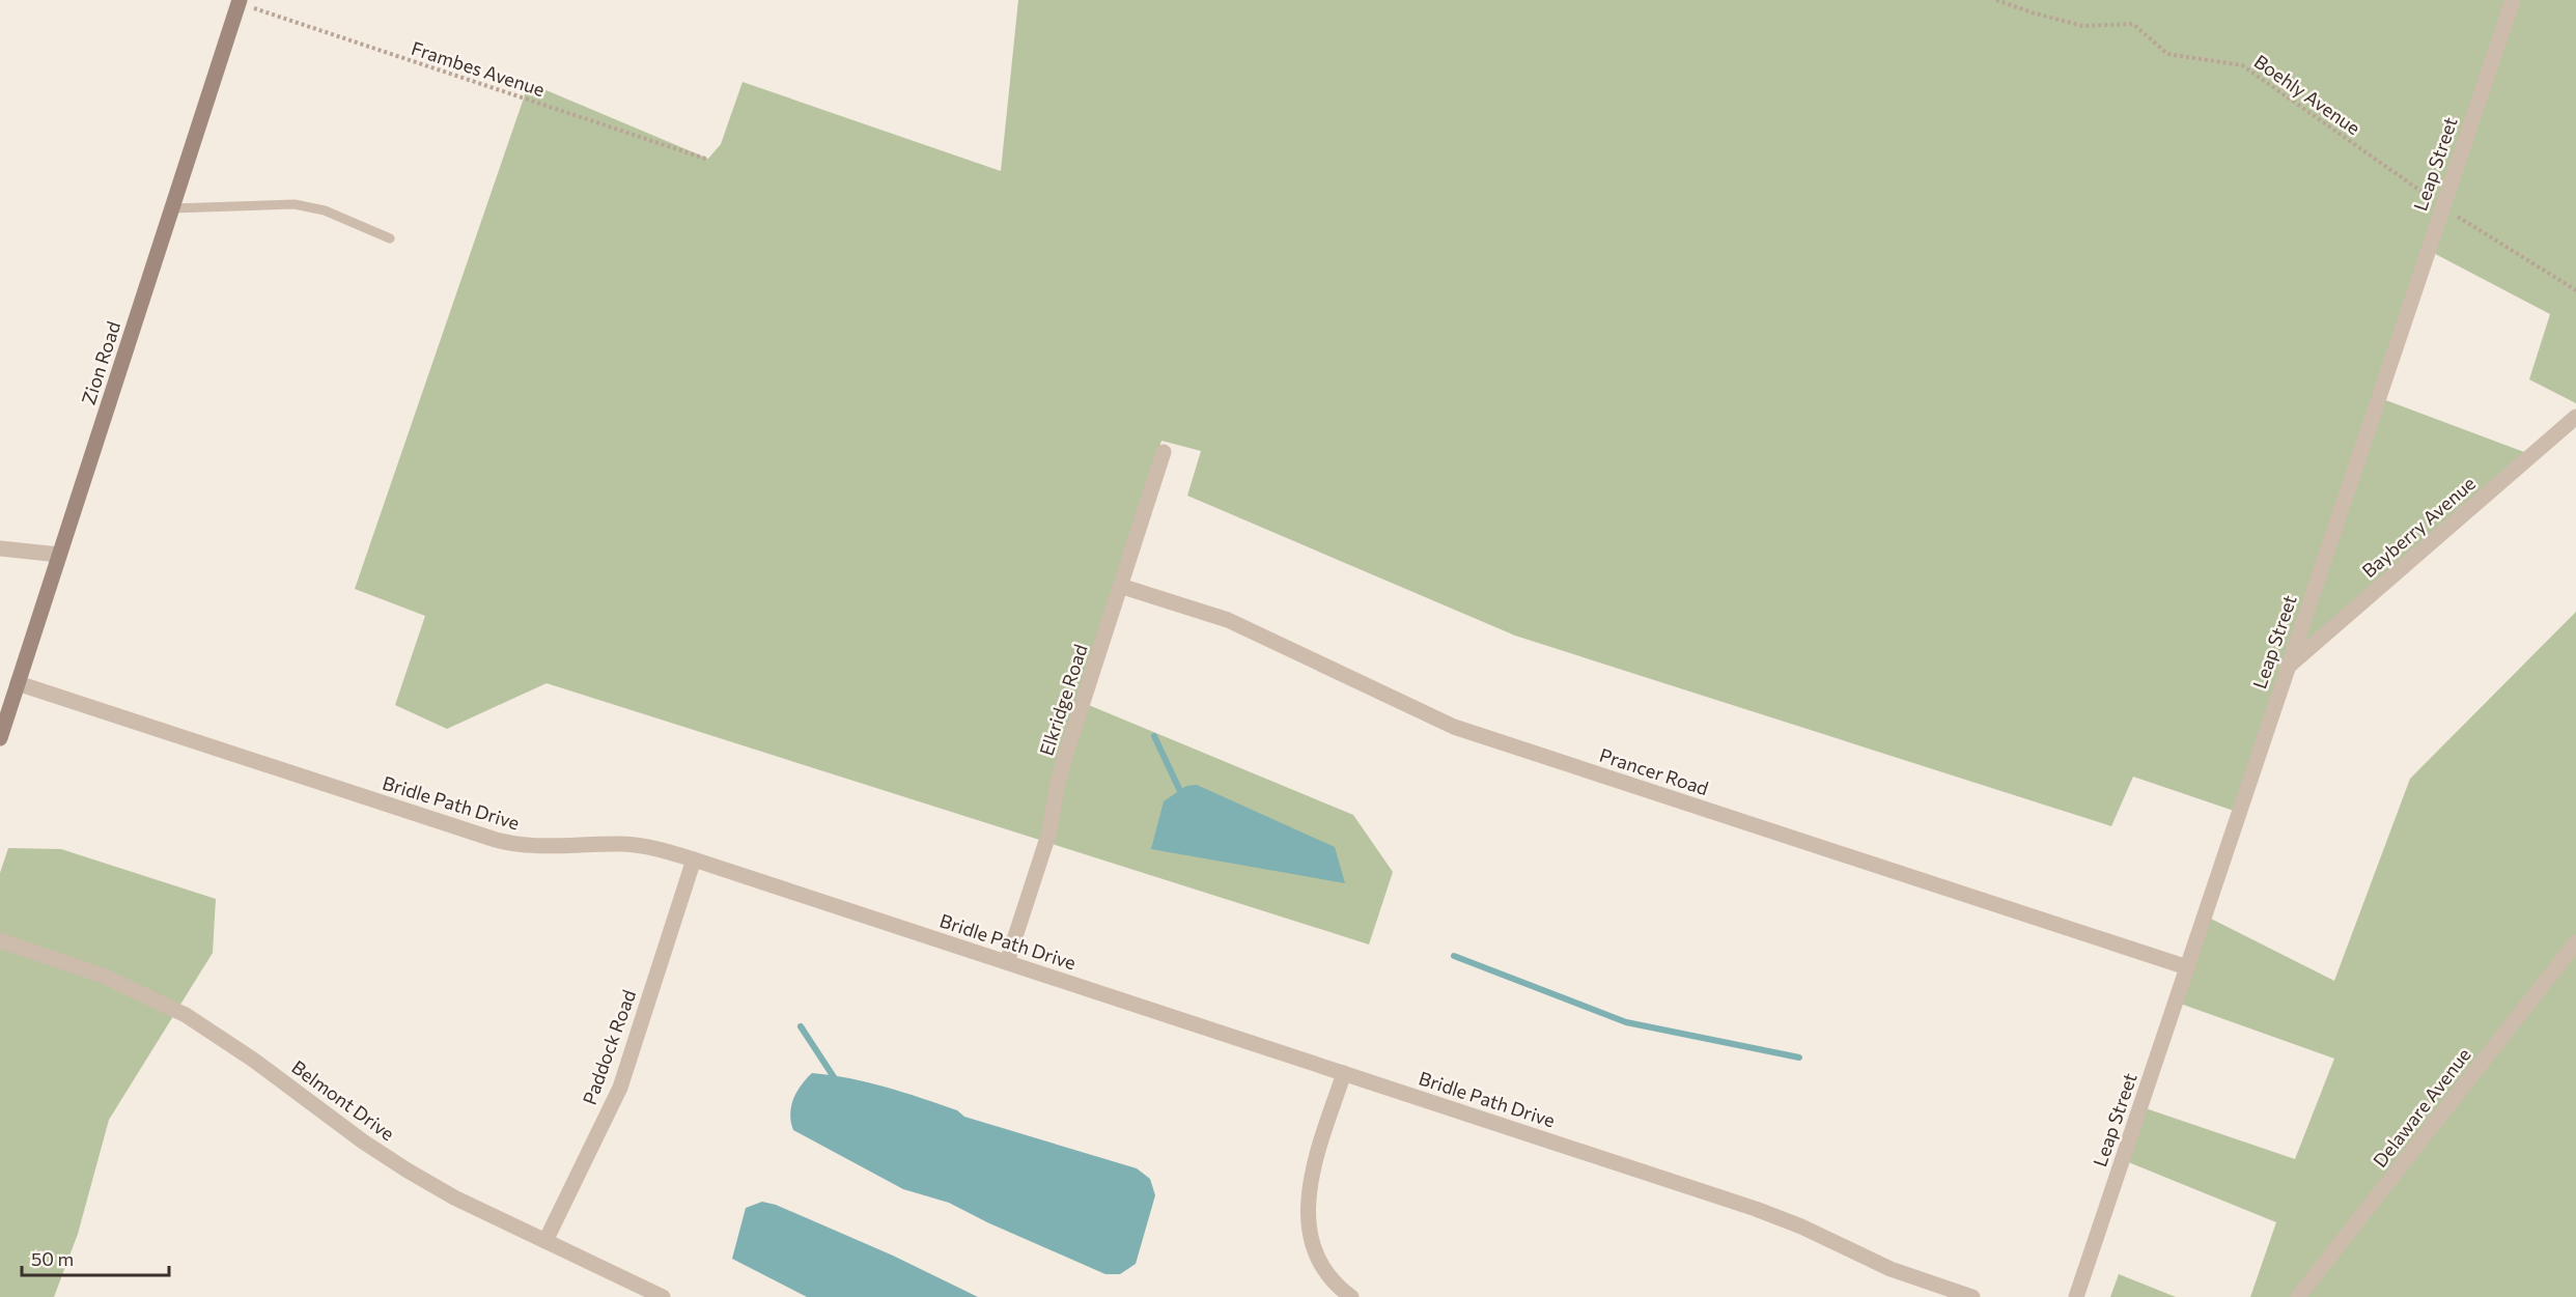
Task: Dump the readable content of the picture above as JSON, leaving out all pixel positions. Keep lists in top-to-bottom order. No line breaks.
{"streets":{"street":["Leap Street","Zion Road","Bayberry Avenue","Elkridge Road","Prancer Road","Bridle Path Drive","Paddock Road","Belmont Drive","Delaware Avenue"],"path":["Frambes Avenue","Boehly Avenue"]},"crossings":[["Frambes Avenue","Zion Road"],["Boehly Avenue","Leap Street"],["Leap Street","Bayberry Avenue"],["Leap Street","Prancer Road"],["Zion Road","Bridle Path Drive"],["Elkridge Road","Prancer Road"],["Elkridge Road","Bridle Path Drive"],["Bridle Path Drive","Paddock Road"],["Paddock Road","Belmont Drive"]],"scale_bar":"50 m"}
